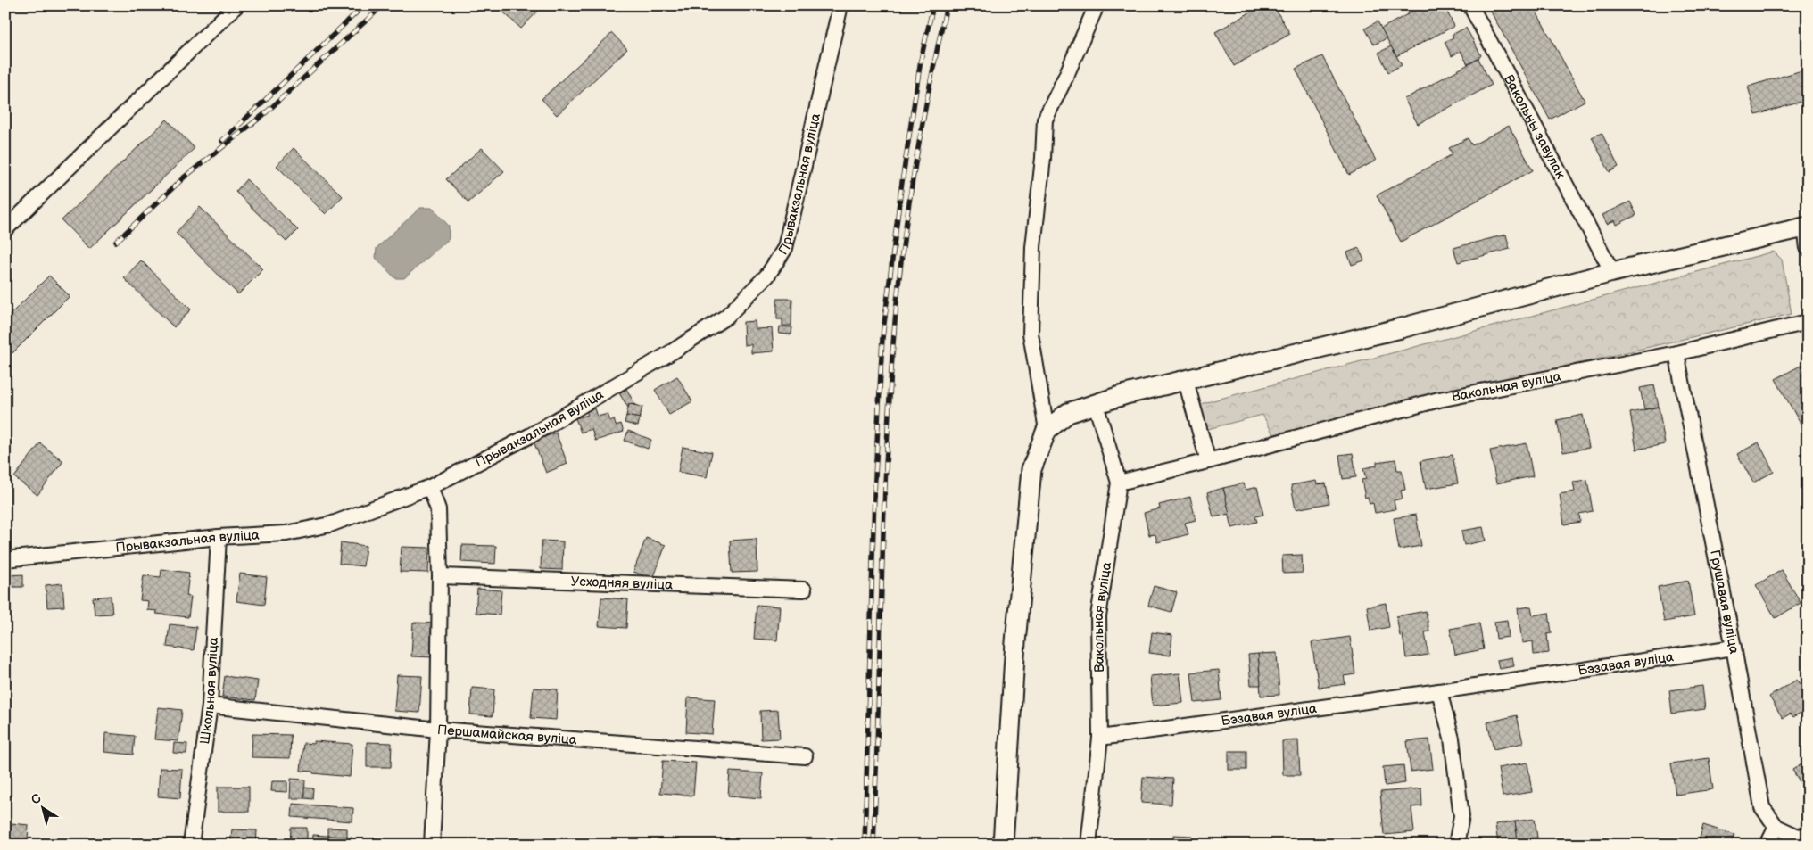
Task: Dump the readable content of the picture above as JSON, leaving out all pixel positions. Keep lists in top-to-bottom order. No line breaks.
{"streets":{"street":["Вакольны завулак","Прывакзальная вуліца","Вакольная вуліца","Усходняя вуліца","Грушавая вуліца","Бэзавая вуліца","Школьная вуліца","Першамайская вуліца"]},"crossings":[["Прывакзальная вуліца","Школьная вуліца"],["Вакольная вуліца","Грушавая вуліца"],["Вакольная вуліца","Бэзавая вуліца"],["Грушавая вуліца","Бэзавая вуліца"],["Школьная вуліца","Першамайская вуліца"]],"north":"top left"}
